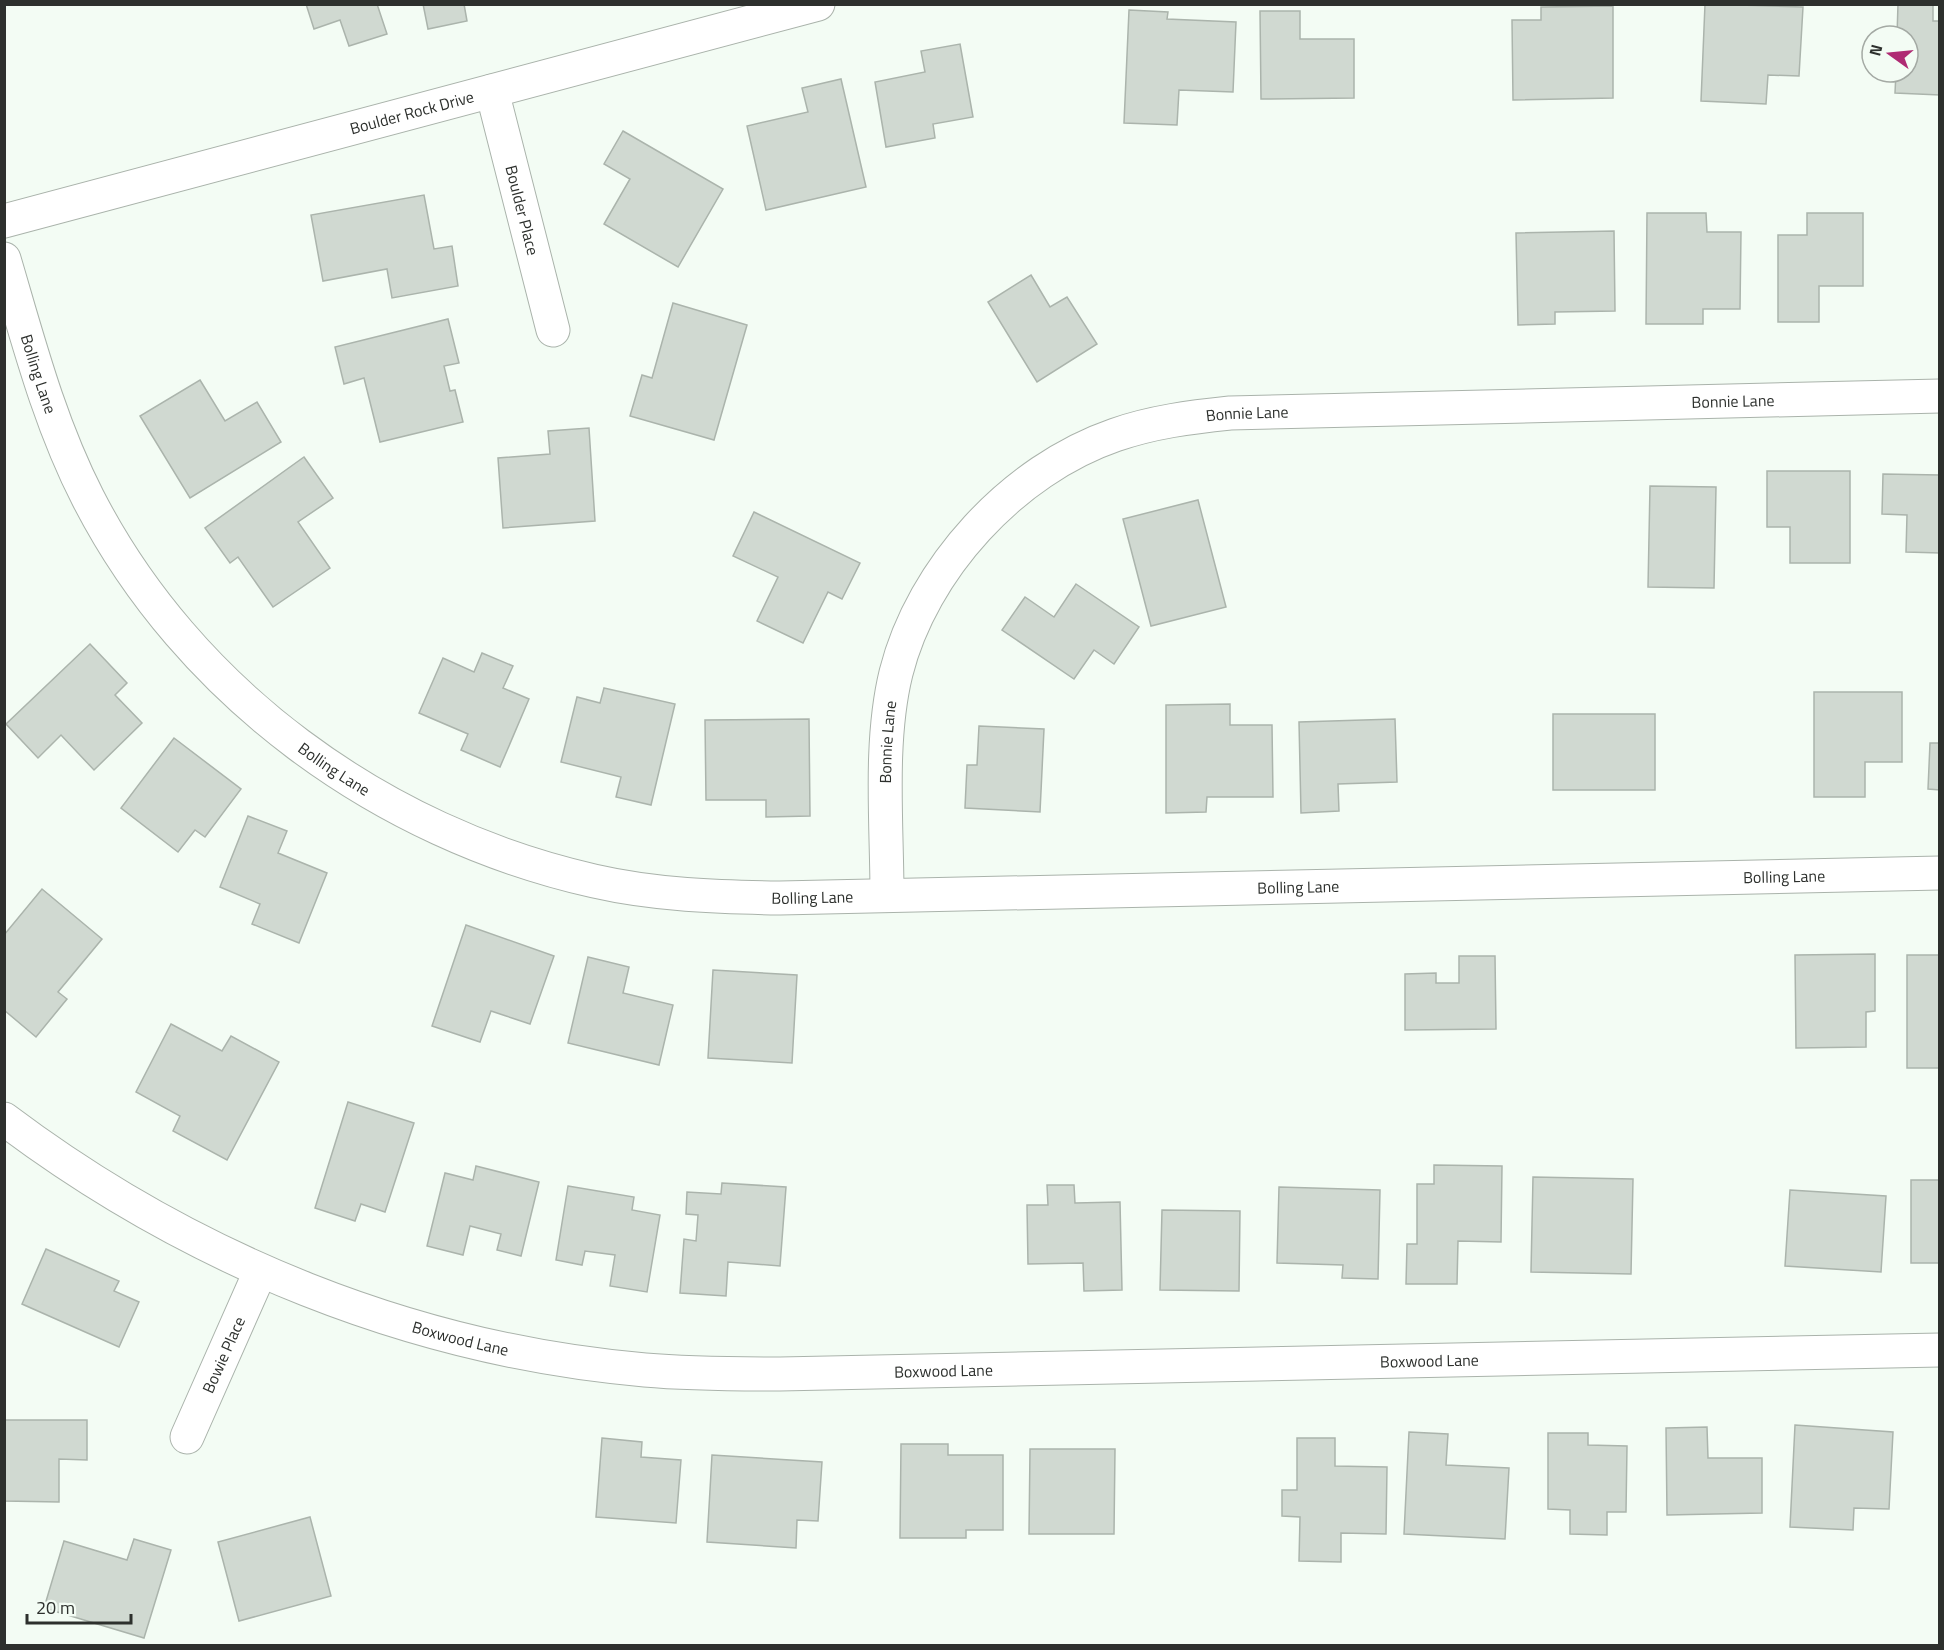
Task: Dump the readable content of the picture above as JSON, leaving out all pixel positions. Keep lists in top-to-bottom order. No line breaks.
{"streets":{"street":["Boulder Rock Drive","Boulder Place","Bolling Lane","Bonnie Lane","Boxwood Lane","Bowie Place"]},"crossings":[["Boulder Rock Drive","Boulder Place"],["Bolling Lane","Bonnie Lane"],["Boxwood Lane","Bowie Place"]],"scale_bar":"20 m","north":"left"}
